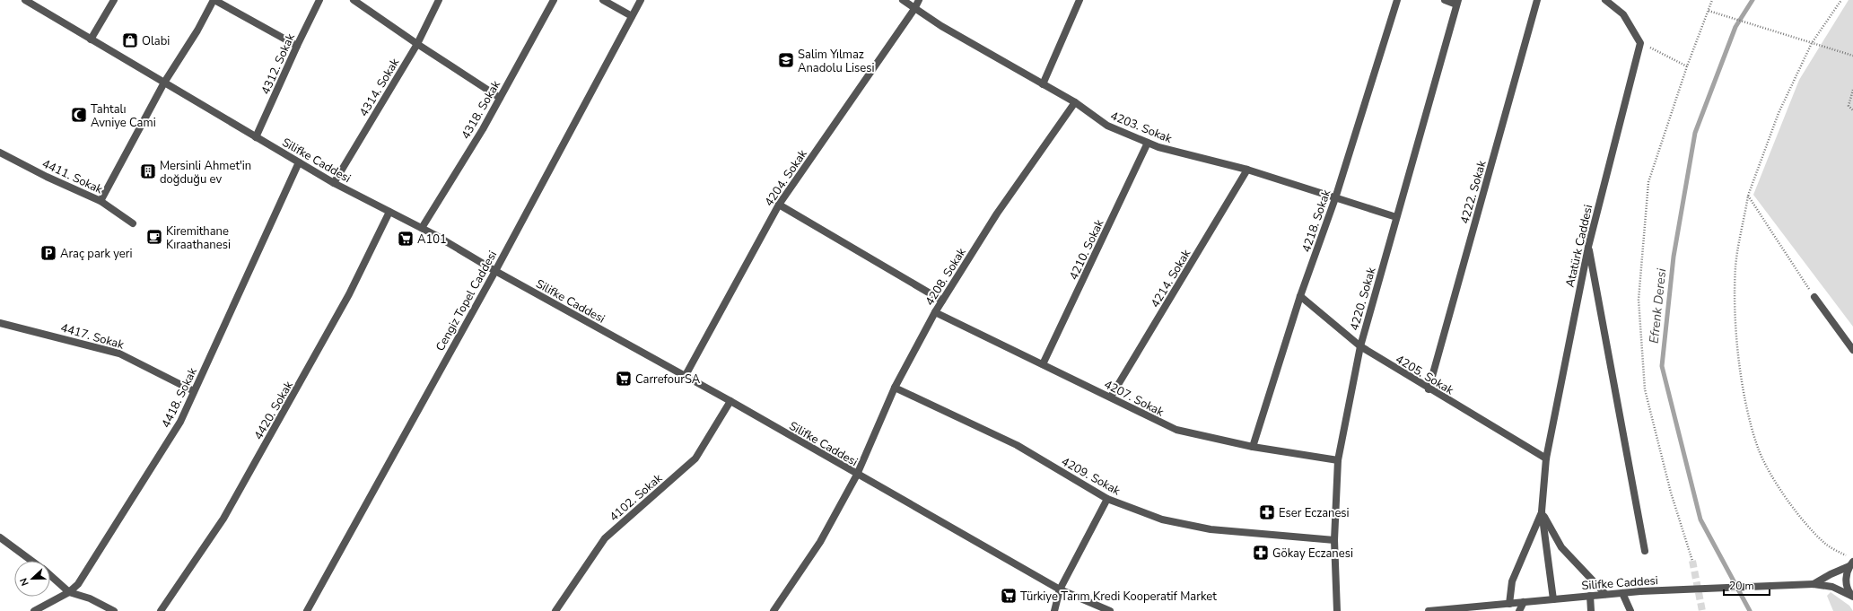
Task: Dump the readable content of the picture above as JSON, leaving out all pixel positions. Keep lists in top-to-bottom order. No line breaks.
{"streets":{"street":["4312. Sokak","4314. Sokak","4318. Sokak","4203. Sokak","Silifke Caddesi","4411. Sokak","4204. Sokak","4222. Sokak","4218. Sokak","Atatürk Caddesi","4210. Sokak","4208. Sokak","4214. Sokak","4220. Sokak","Cengiz Topel Caddesi","4417. Sokak","4205. Sokak","4418. Sokak","4207. Sokak","4420. Sokak","4209. Sokak","4102. Sokak"]},"crossings":[["4312. Sokak","Silifke Caddesi"],["4314. Sokak","Silifke Caddesi"],["4318. Sokak","Silifke Caddesi"],["4203. Sokak","4204. Sokak"],["4203. Sokak","4218. Sokak"],["4203. Sokak","4210. Sokak"],["4203. Sokak","4208. Sokak"],["4203. Sokak","4214. Sokak"],["4203. Sokak","4220. Sokak"],["Silifke Caddesi","4204. Sokak"],["Silifke Caddesi","Atatürk Caddesi"],["Silifke Caddesi","4208. Sokak"],["Silifke Caddesi","Cengiz Topel Caddesi"],["Silifke Caddesi","4418. Sokak"],["Silifke Caddesi","4420. Sokak"],["Silifke Caddesi","4102. Sokak"],["4222. Sokak","4205. Sokak"],["4218. Sokak","4205. Sokak"],["4218. Sokak","4207. Sokak"],["Atatürk Caddesi","4205. Sokak"],["4210. Sokak","4207. Sokak"],["4208. Sokak","4207. Sokak"],["4208. Sokak","4209. Sokak"],["4214. Sokak","4207. Sokak"],["4220. Sokak","4205. Sokak"],["4220. Sokak","4207. Sokak"],["4220. Sokak","4209. Sokak"],["4417. Sokak","4418. Sokak"]],"water":["Efrenk Deresi"],"places":{"shop":["Olabi"],"school or university":["Salim Yılmaz Anadolu Lisesi"],"mosque":["Tahtalı Avniye Cami"],"building":["Mersinli Ahmet'in doğduğu ev"],"cafe":["Kiremithane Kıraathanesi"],"supermarket":["A101","CarrefourSA","Türkiye Tarım Kredi Kooperatif Market"],"parking":["Araç park yeri"],"pharmacy":["Eser Eczanesi","Gökay Eczanesi"]},"scale_bar":"20 m","north":"left"}
